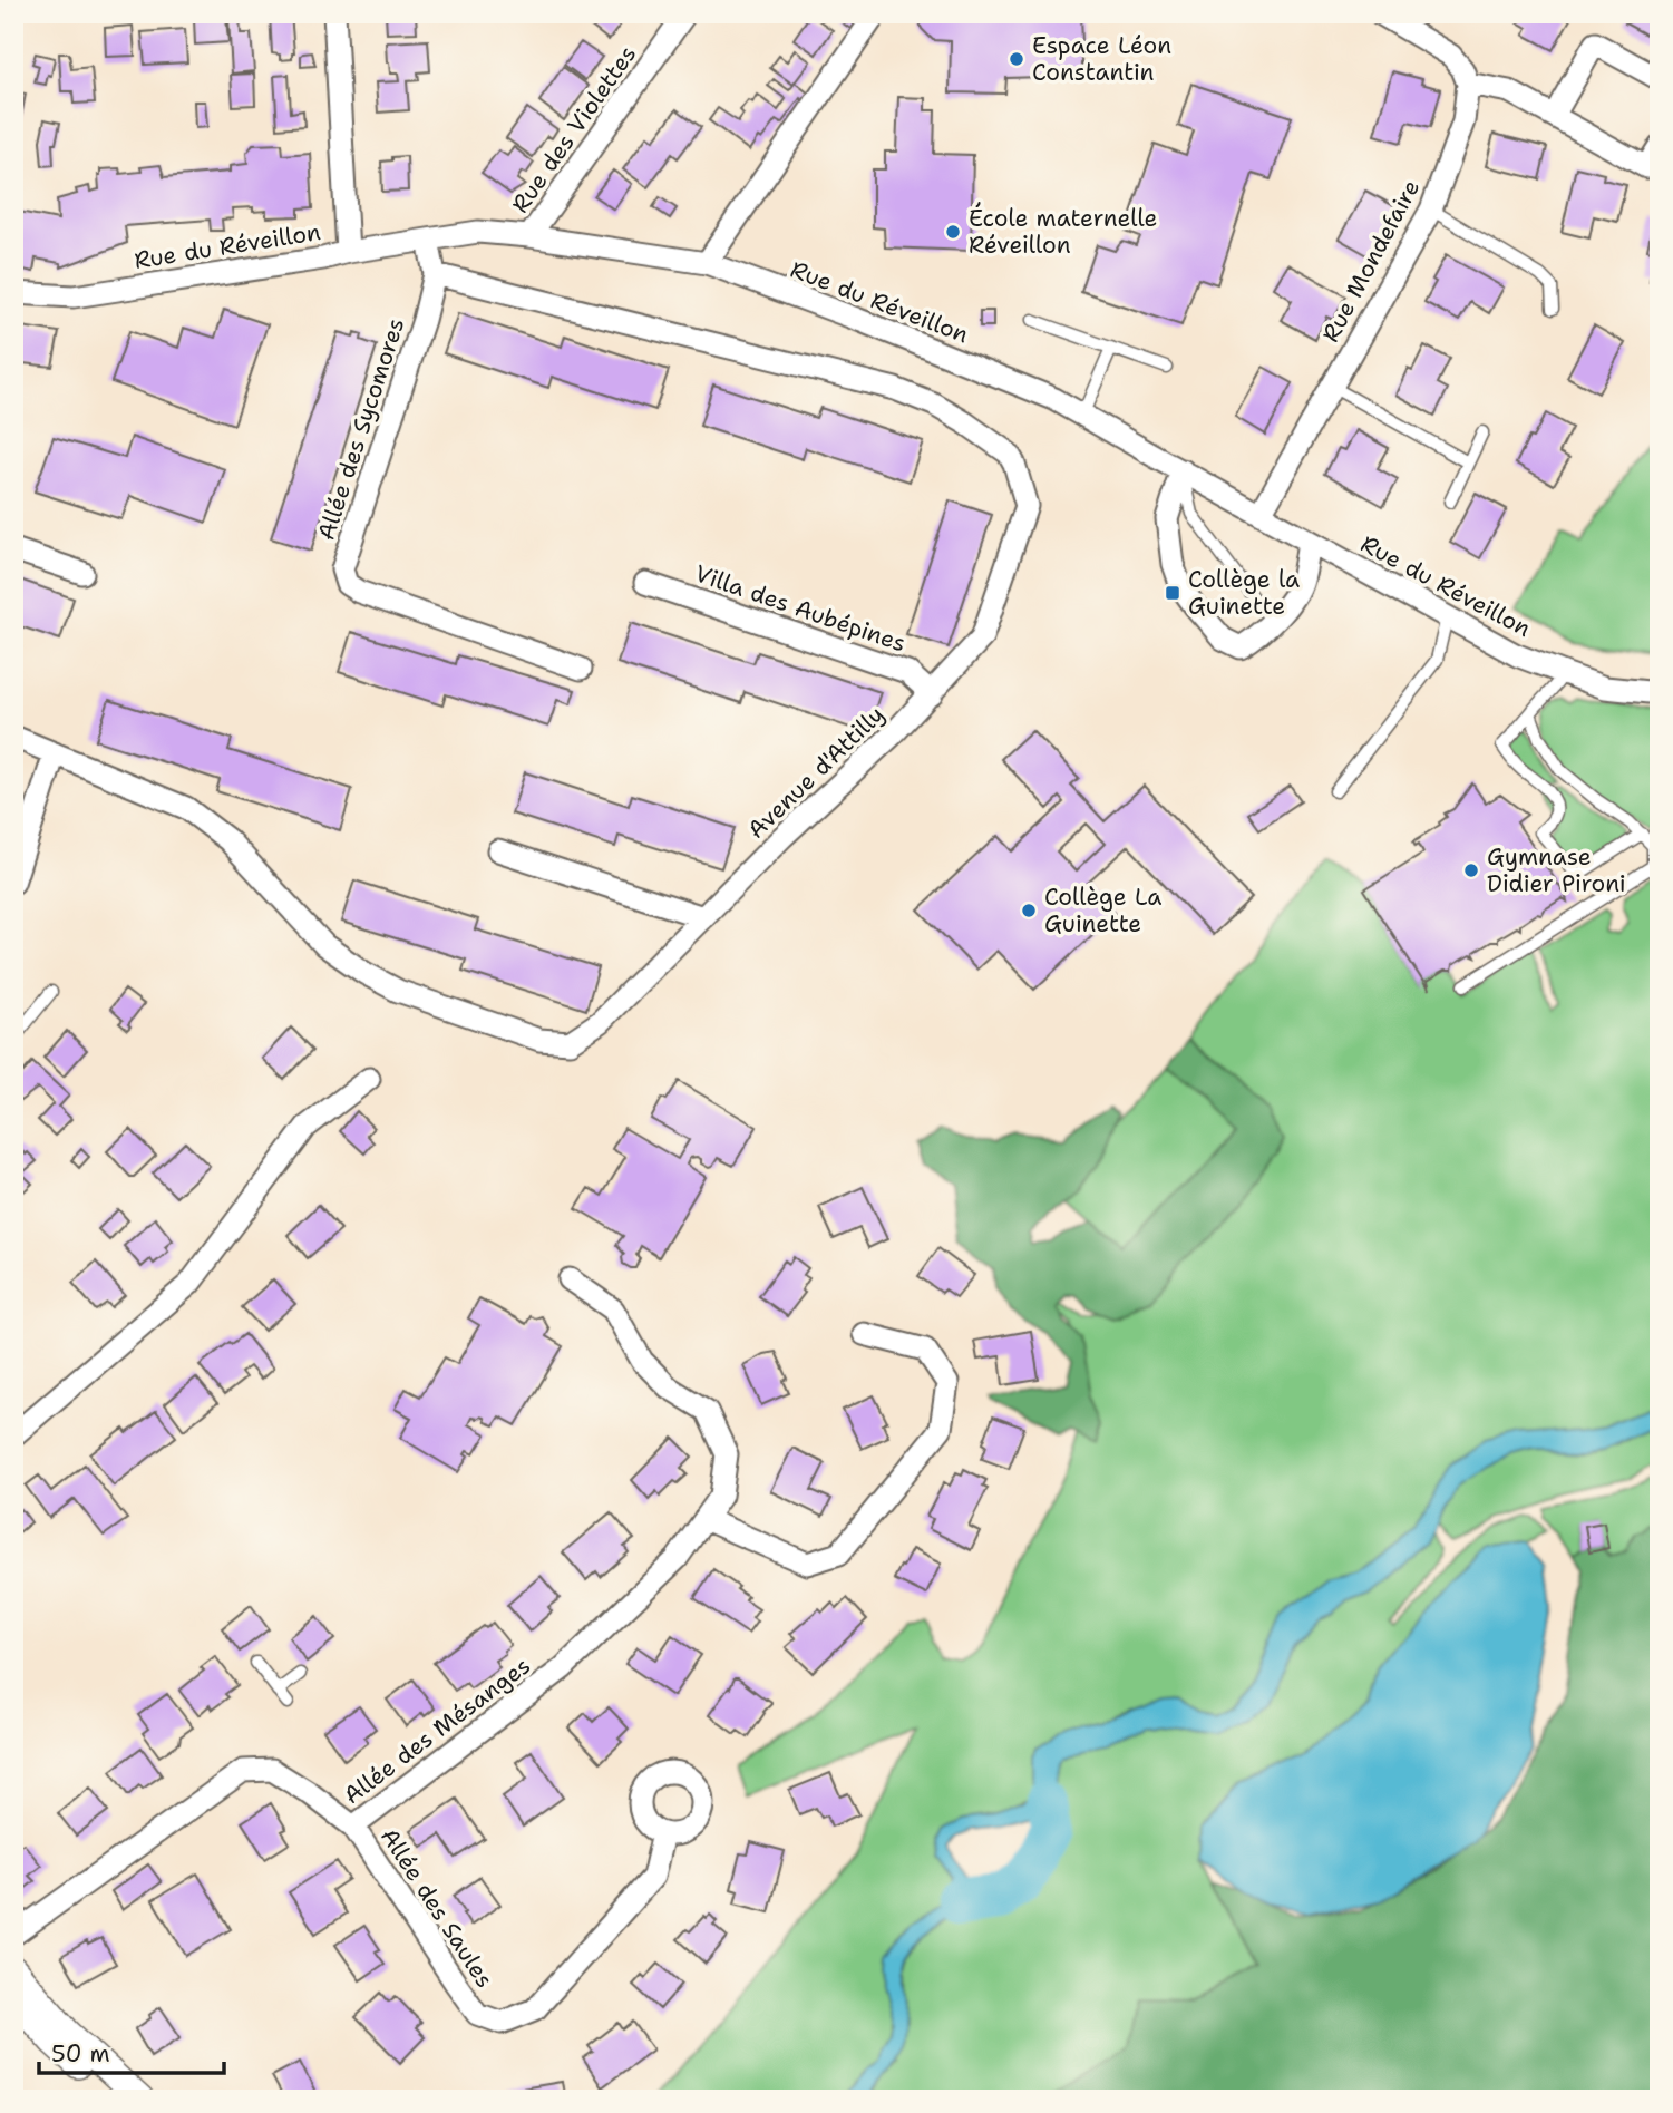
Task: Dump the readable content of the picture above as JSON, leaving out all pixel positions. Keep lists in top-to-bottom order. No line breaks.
{"streets":{"street":["Rue des Violettes","Rue du Réveillon","Rue Mondefaire","Allée des Sycomores","Villa des Aubépines","Avenue d'Attilly","Allée des Mésanges","Allée des Saules"]},"crossings":[["Rue des Violettes","Rue du Réveillon"],["Rue du Réveillon","Rue Mondefaire"],["Allée des Sycomores","Avenue d'Attilly"],["Villa des Aubépines","Avenue d'Attilly"],["Allée des Mésanges","Allée des Saules"]],"places":{"other":["Espace Léon Constantin","École maternelle Réveillon","Gymnase Didier Pironi","Collège La Guinette"],"transit":["Collège la Guinette"]},"scale_bar":"50 m"}
